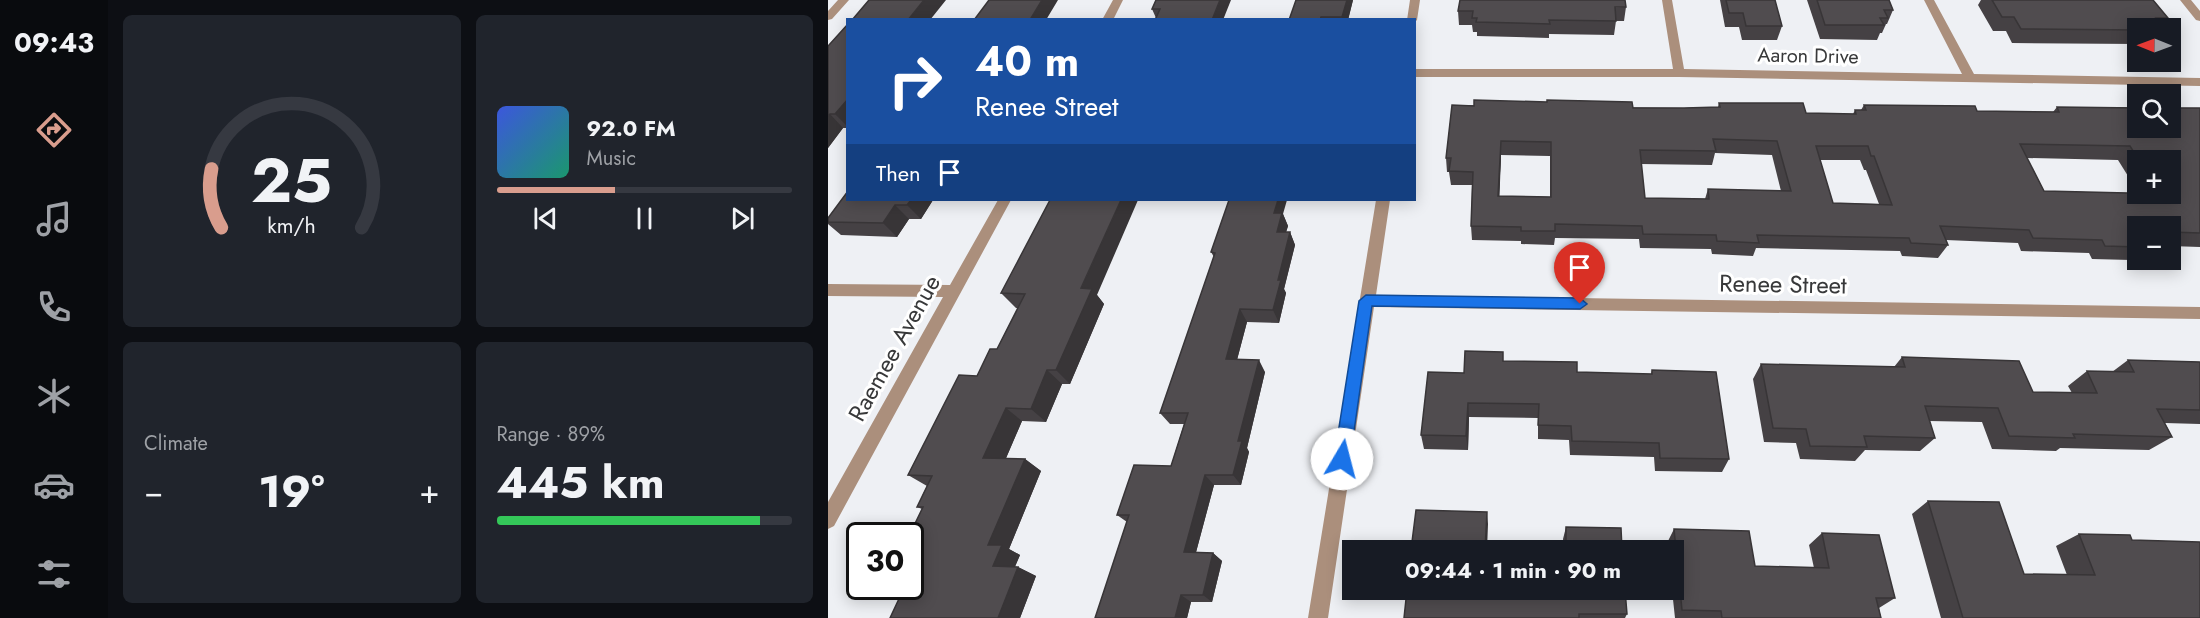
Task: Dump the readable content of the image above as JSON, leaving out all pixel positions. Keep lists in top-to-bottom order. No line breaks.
{"streets":{"street":["Aaron Drive","Renee Street","Raemee Avenue"]},"north":"left","page":{"tabs":"09:43","map_buttons":["+","−"],"turn":["40 m","Renee Street"],"song":["92.0 FM","Music"],"then":"Then","tile":["Climate",["Range · 89%","445 km"]],"heat":["−","19°","+"],"limit":"30","trip":"09:44 · 1 min · 90 m","gauge":["25","km/h"]}}
